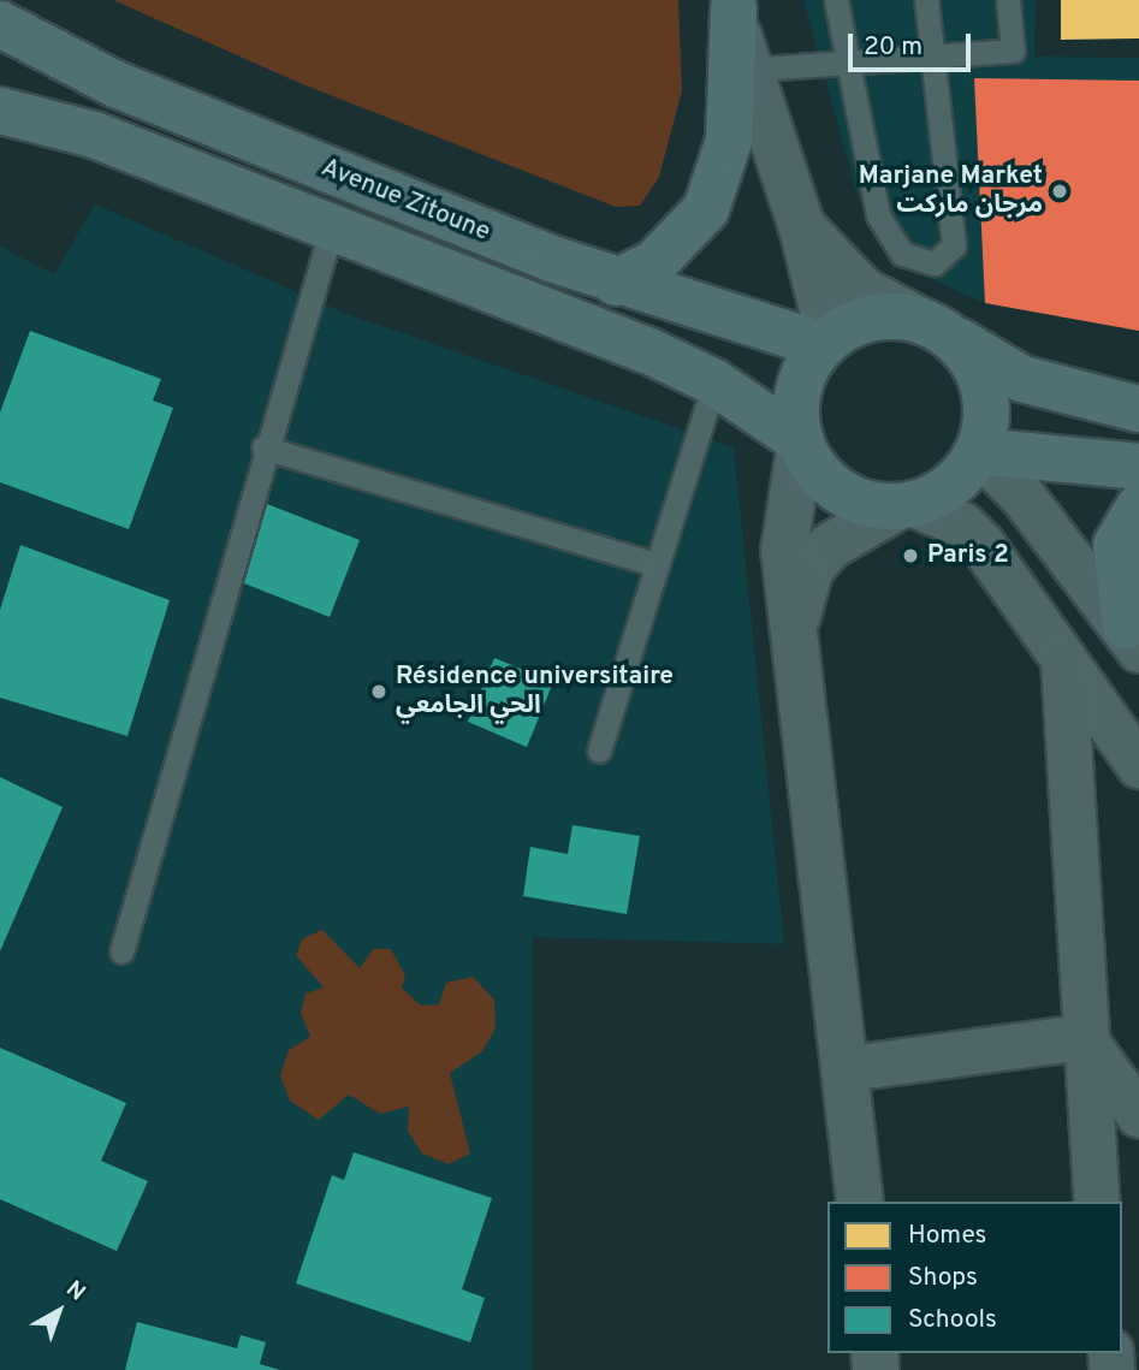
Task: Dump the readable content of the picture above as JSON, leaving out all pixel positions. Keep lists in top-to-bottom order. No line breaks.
{"streets":{"main road":["Avenue Zitoune"]},"places":["Marjane Market مرجان ماركت","Paris 2","Résidence universitaire الحي الجامعي"],"legend":["Homes","Shops","Schools"],"scale_bar":"20 m","north":"top right"}
